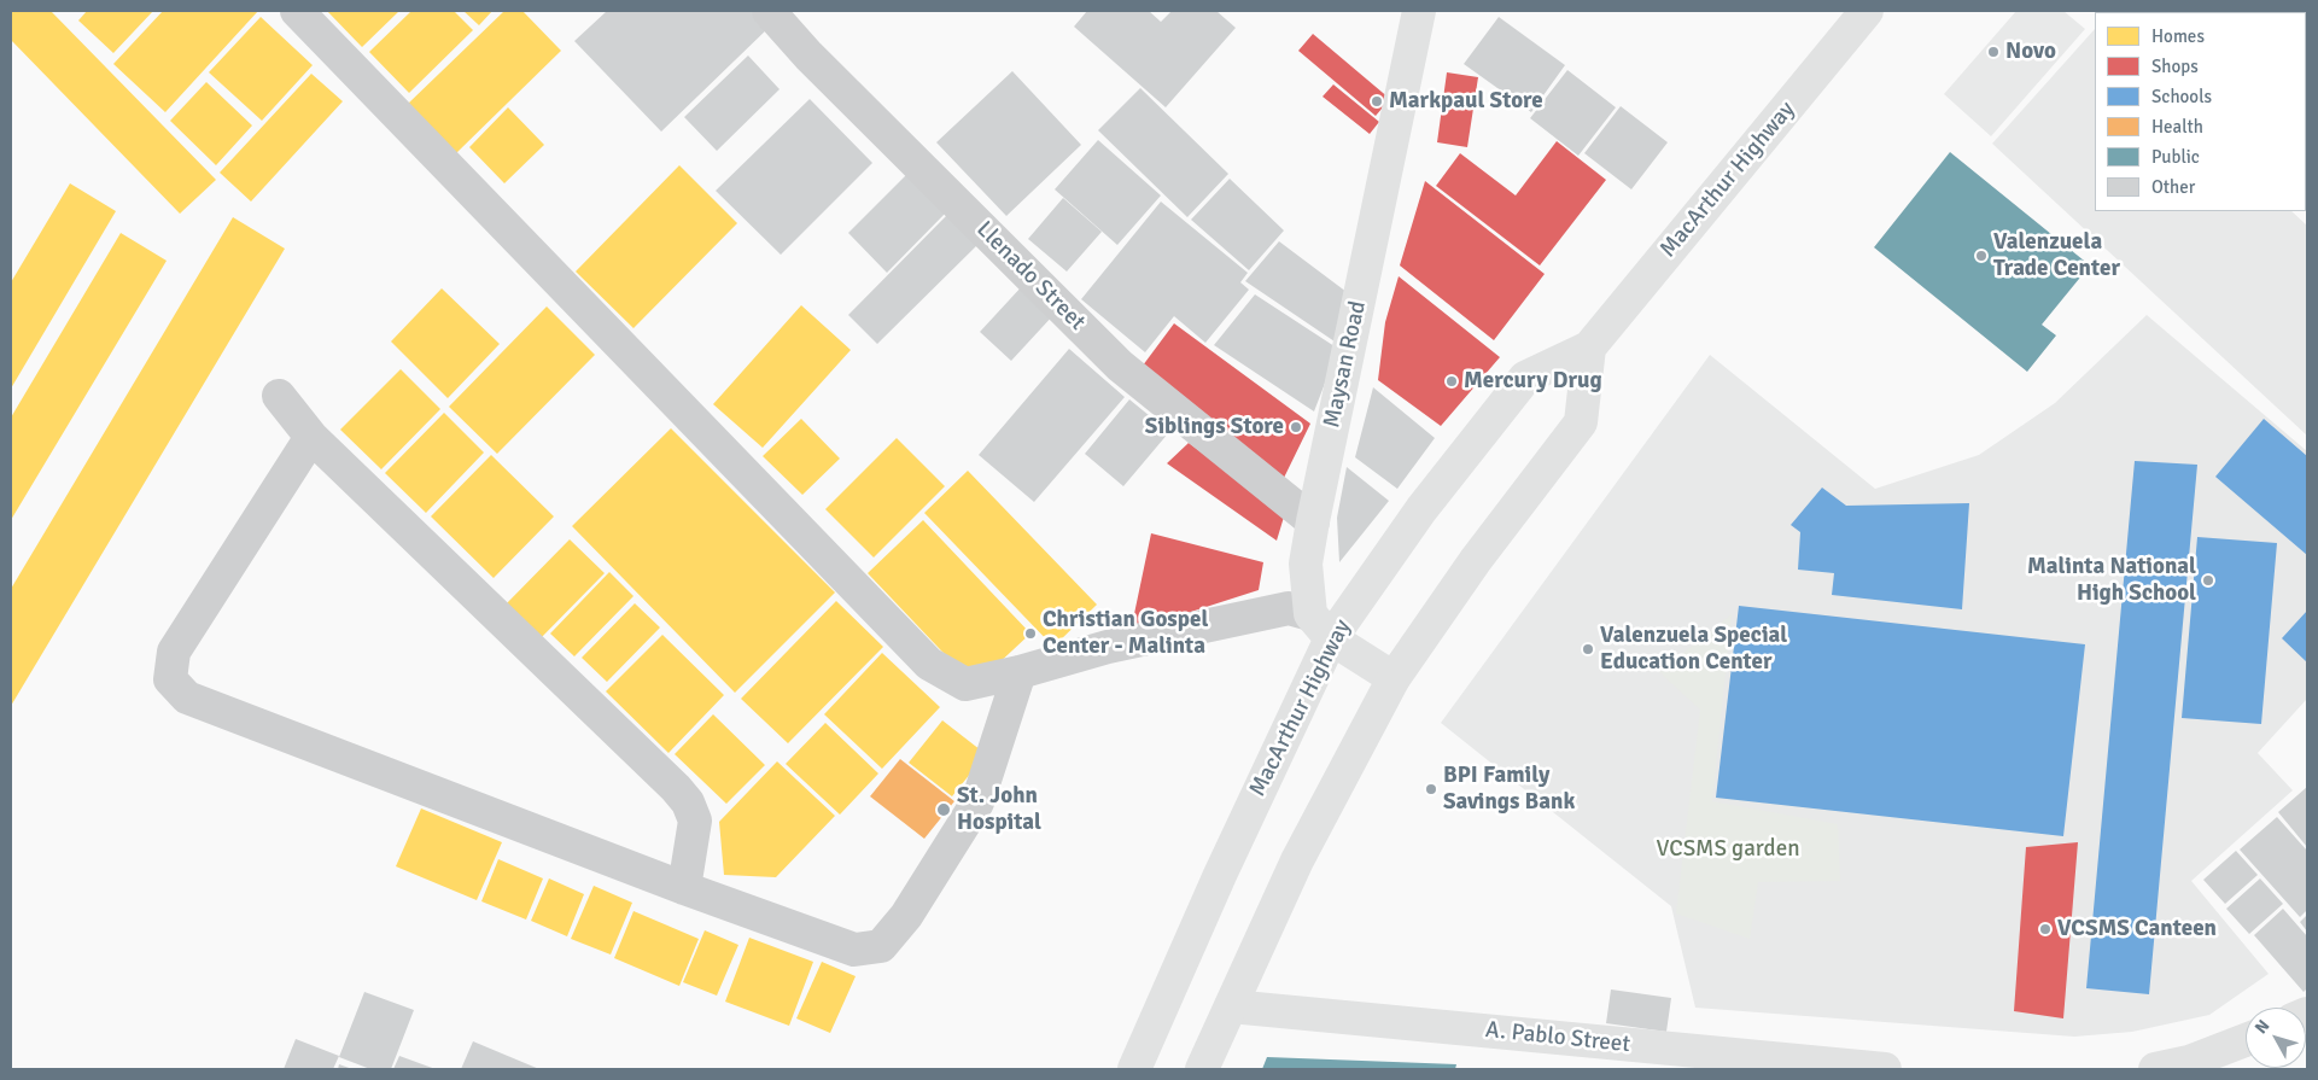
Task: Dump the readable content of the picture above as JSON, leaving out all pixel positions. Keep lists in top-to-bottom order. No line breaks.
{"streets":{"main road":["MacArthur Highway","Maysan Road","A. Pablo Street"],"street":["Llenado Street"]},"crossings":[["Llenado Street","Maysan Road"]],"parks":["VCSMS garden"],"places":["Novo","Markpaul Store","Valenzuela Trade Center","Mercury Drug","Siblings Store","Malinta National High School","Christian Gospel Center - Malinta","Valenzuela Special Education Center","BPI Family Savings Bank","St. John Hospital","VCSMS Canteen"],"legend":["Homes","Shops","Schools","Health","Public","Other"],"north":"top left"}
